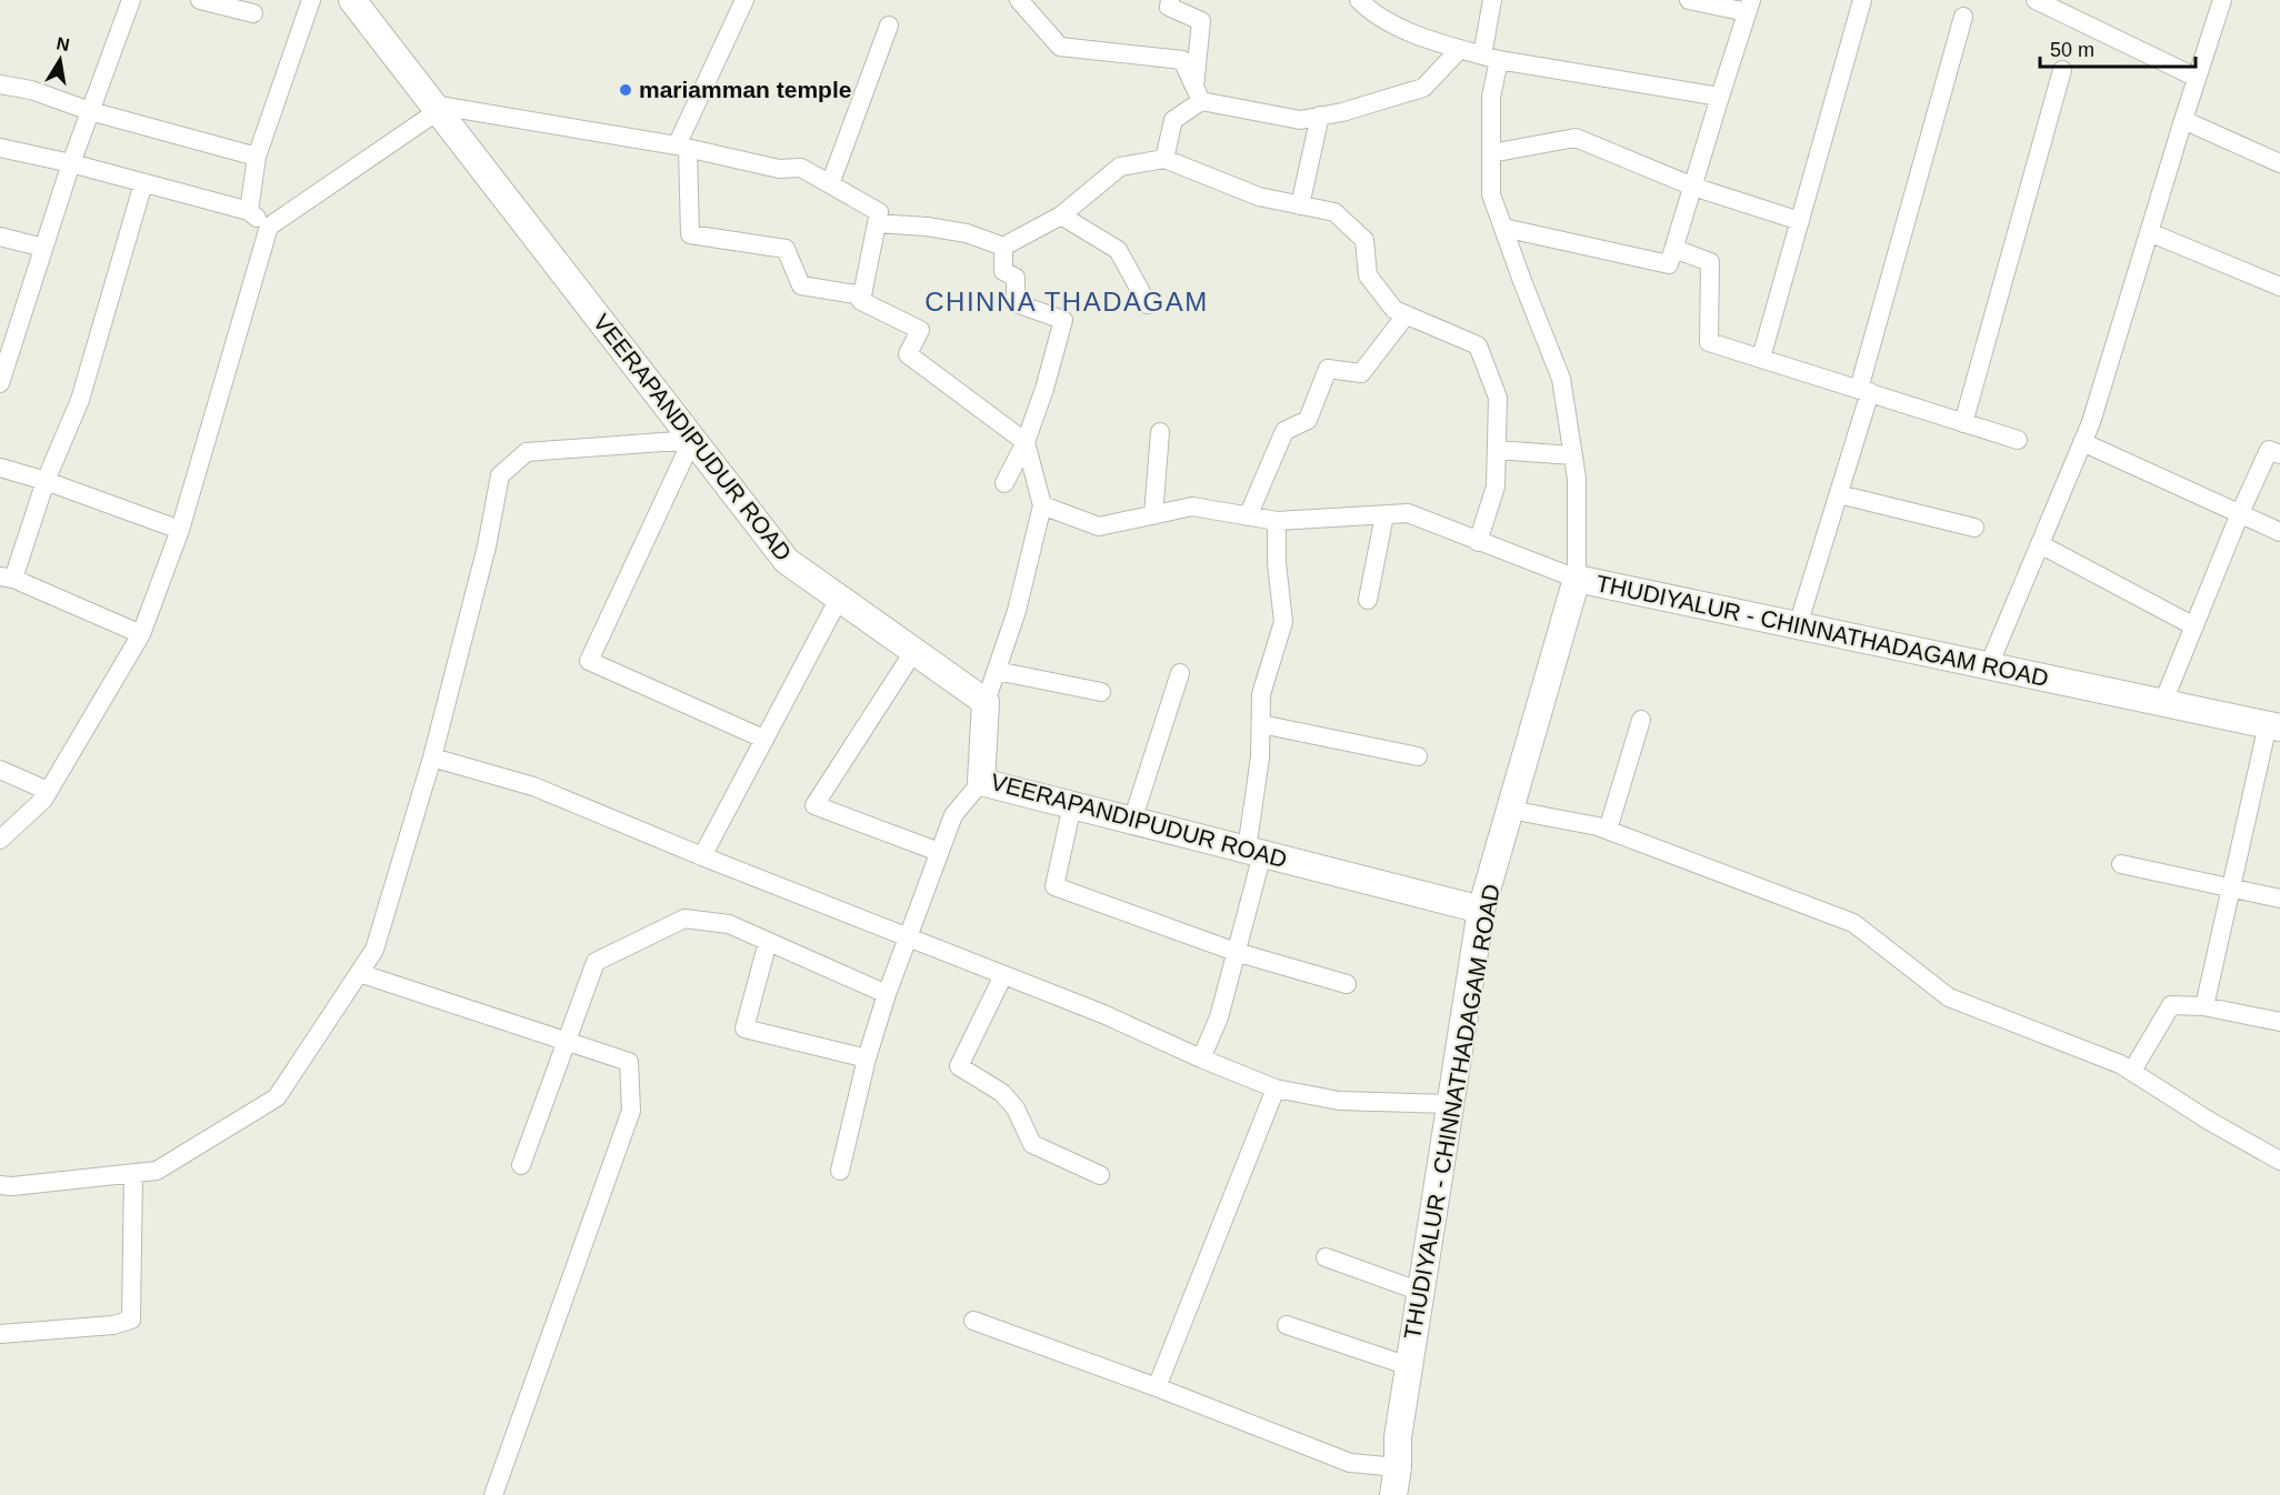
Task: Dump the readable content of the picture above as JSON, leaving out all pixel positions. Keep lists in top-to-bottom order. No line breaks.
{"streets":{"main road":["VEERAPANDIPUDUR ROAD","THUDIYALUR - CHINNATHADAGAM ROAD"]},"crossings":[["VEERAPANDIPUDUR ROAD","THUDIYALUR - CHINNATHADAGAM ROAD"]],"districts":["CHINNA THADAGAM"],"places":["mariamman temple"],"scale_bar":"50 m","north":"top"}
